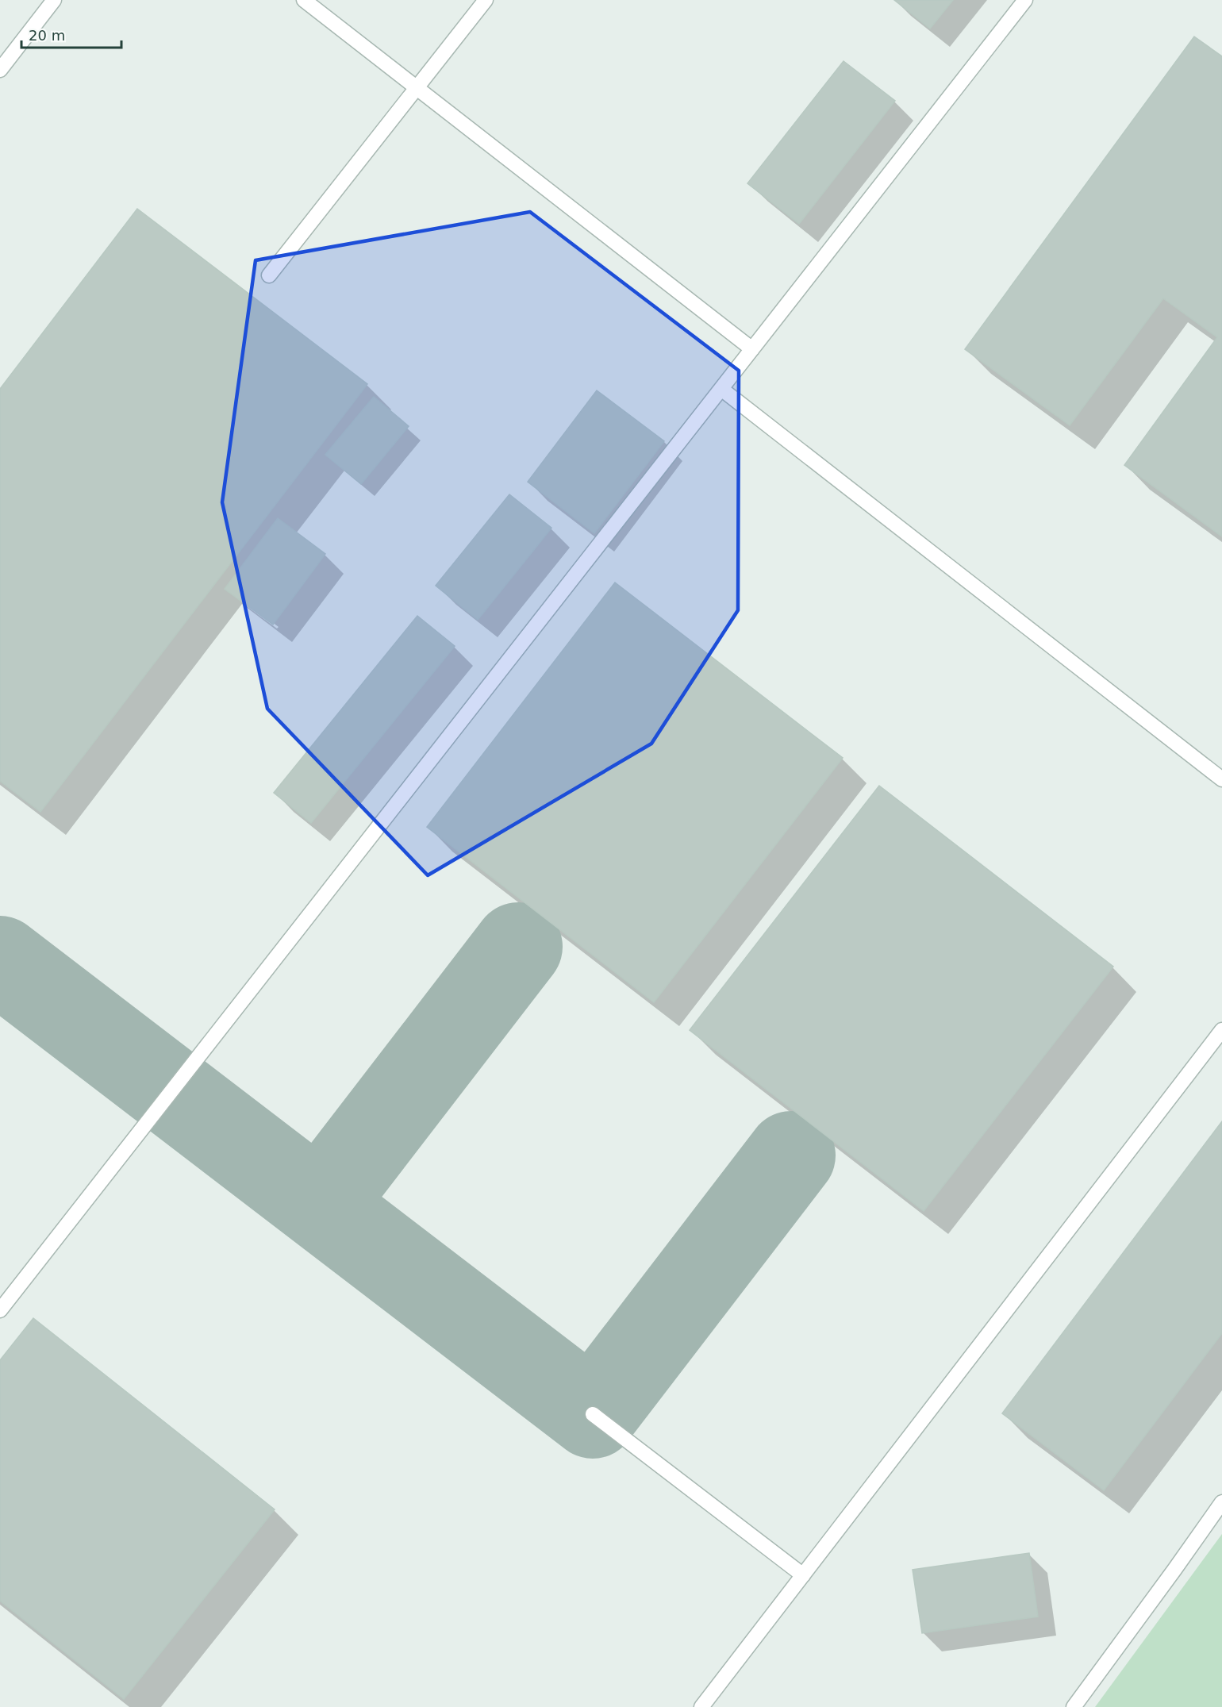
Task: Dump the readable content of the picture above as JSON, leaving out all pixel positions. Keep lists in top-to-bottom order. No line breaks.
{"scale_bar":"20 m"}
